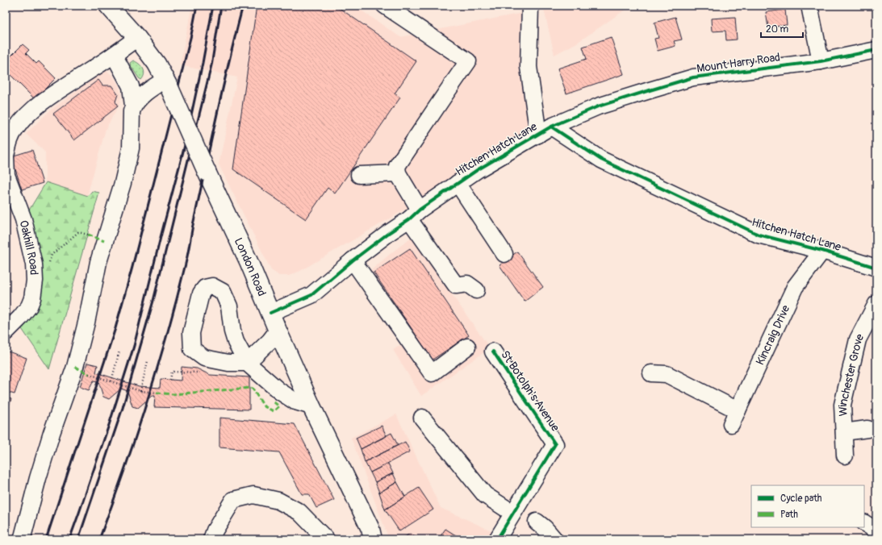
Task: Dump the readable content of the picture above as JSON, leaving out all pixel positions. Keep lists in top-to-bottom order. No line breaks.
{"streets":{"main road":["London Road"],"street":["Mount Harry Road","Hitchen Hatch Lane","Oakhill Road","Kincraig Drive","Winchester Grove","St Botolph's Avenue"]},"crossings":[["Mount Harry Road","Hitchen Hatch Lane"],["Hitchen Hatch Lane","London Road"],["Hitchen Hatch Lane","Kincraig Drive"],["Oakhill Road","London Road"]],"legend":["Cycle path","Path"],"scale_bar":"20 m"}
